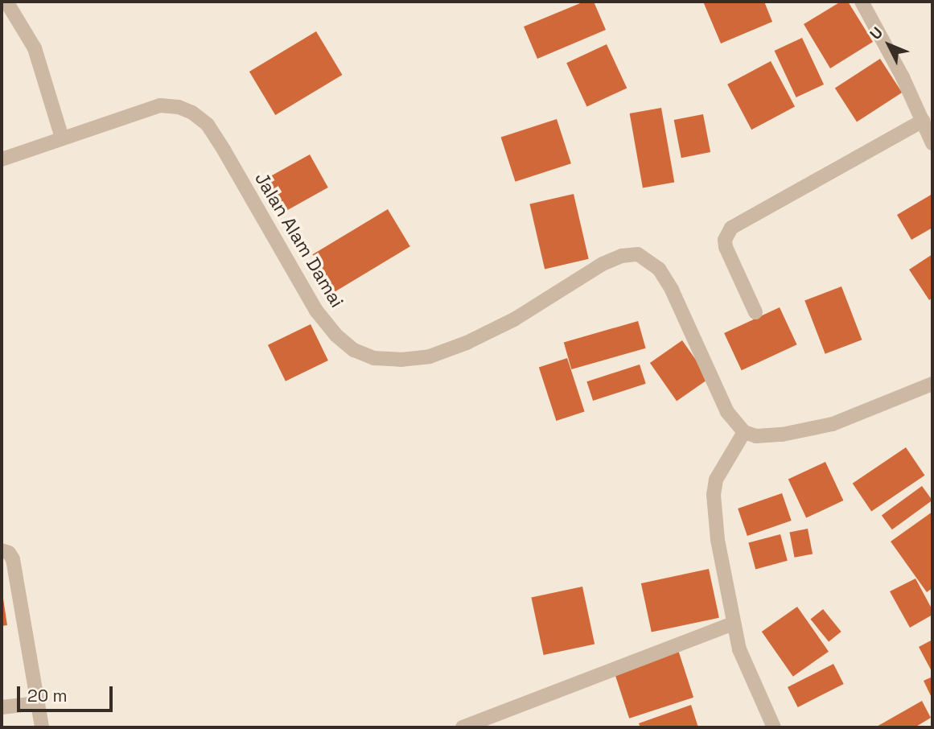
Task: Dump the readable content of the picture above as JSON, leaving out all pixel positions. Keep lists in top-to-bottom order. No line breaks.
{"streets":{"street":["Jalan Alam Damai"]},"scale_bar":"20 m","north":"top left"}
